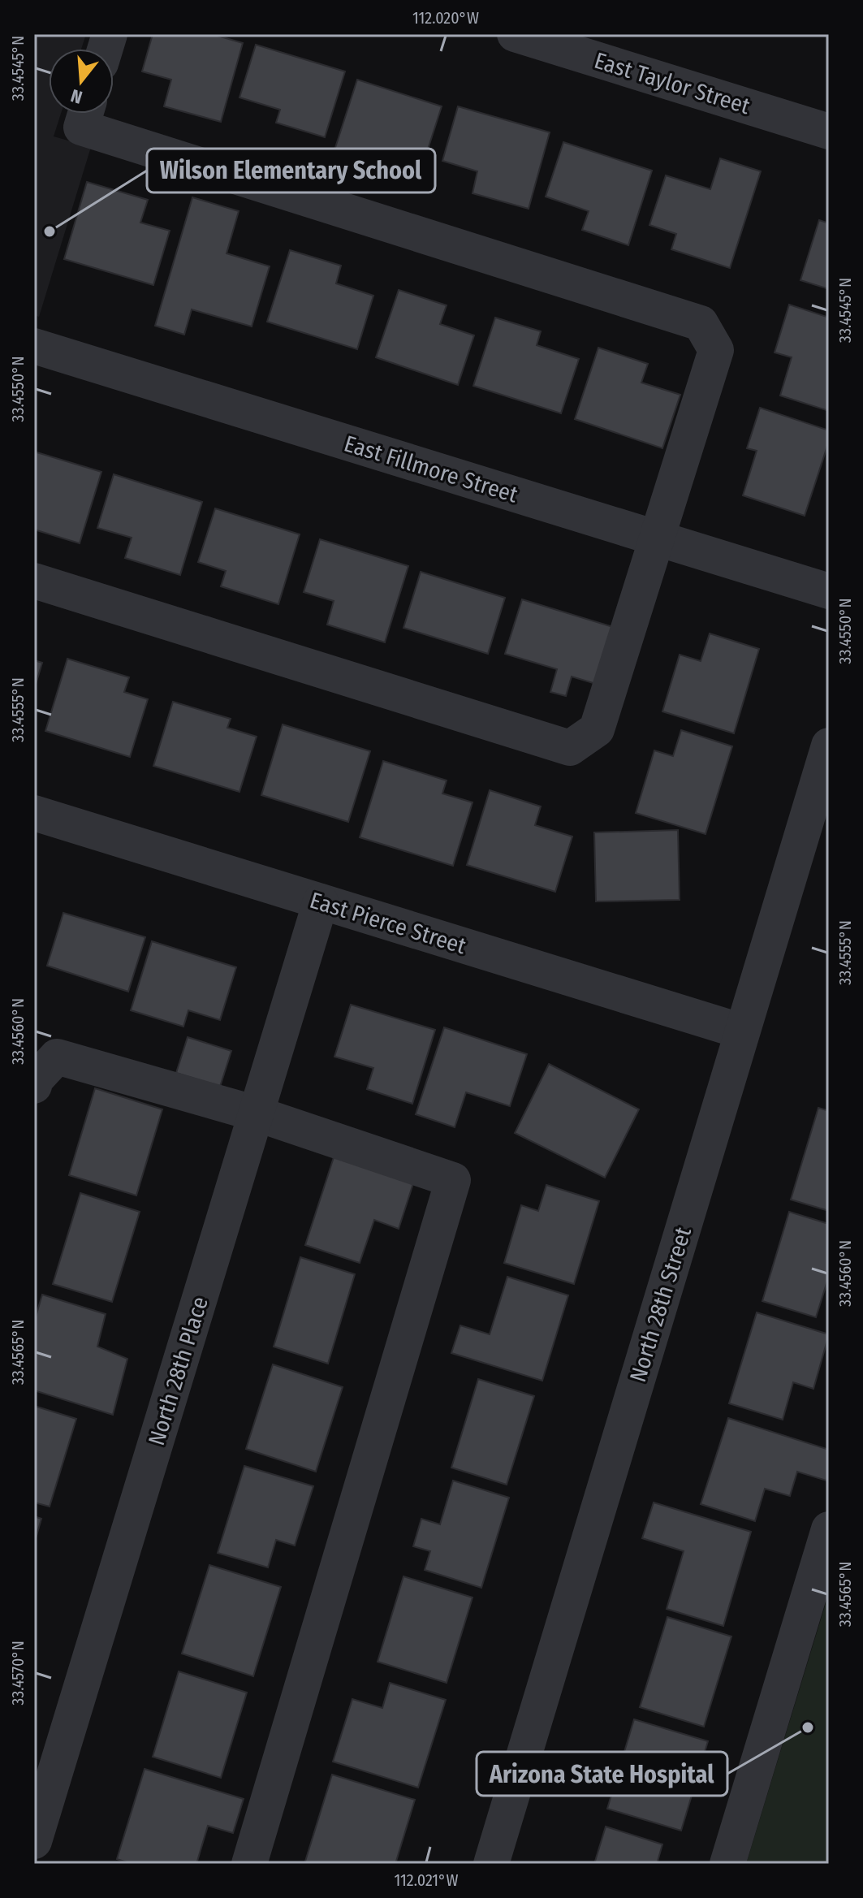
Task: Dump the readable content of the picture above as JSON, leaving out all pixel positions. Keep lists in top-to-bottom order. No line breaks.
{"streets":{"street":["East Taylor Street","East Fillmore Street","East Pierce Street","North 28th Street","North 28th Place"]},"crossings":[["East Pierce Street","North 28th Street"],["East Pierce Street","North 28th Place"]],"places":["Wilson Elementary School","Arizona State Hospital"],"north":"bottom","coordinates":["112.020°W","33.4545°N","33.4550°N","33.4555°N","33.4560°N","33.4565°N","33.4570°N","112.021°W"]}
